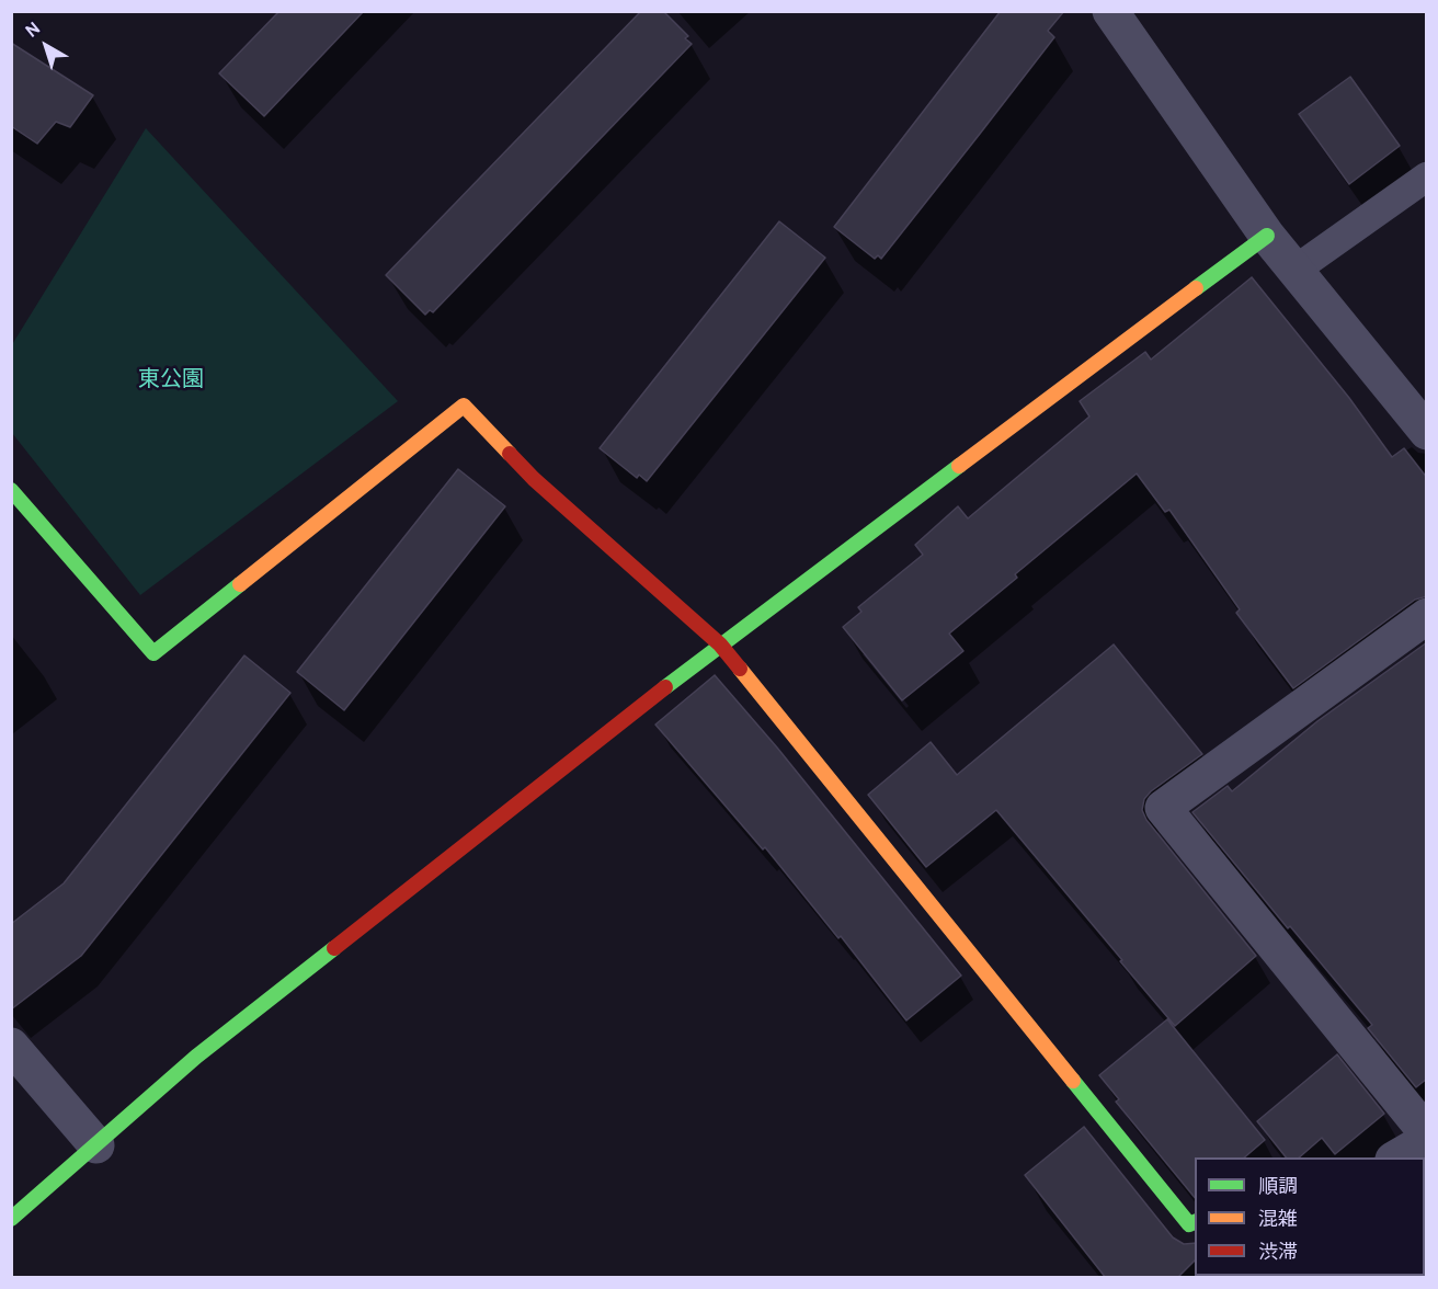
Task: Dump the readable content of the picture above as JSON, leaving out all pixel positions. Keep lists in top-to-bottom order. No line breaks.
{"parks":["東公園"],"legend":["順調","混雑","渋滞"],"north":"top left"}
